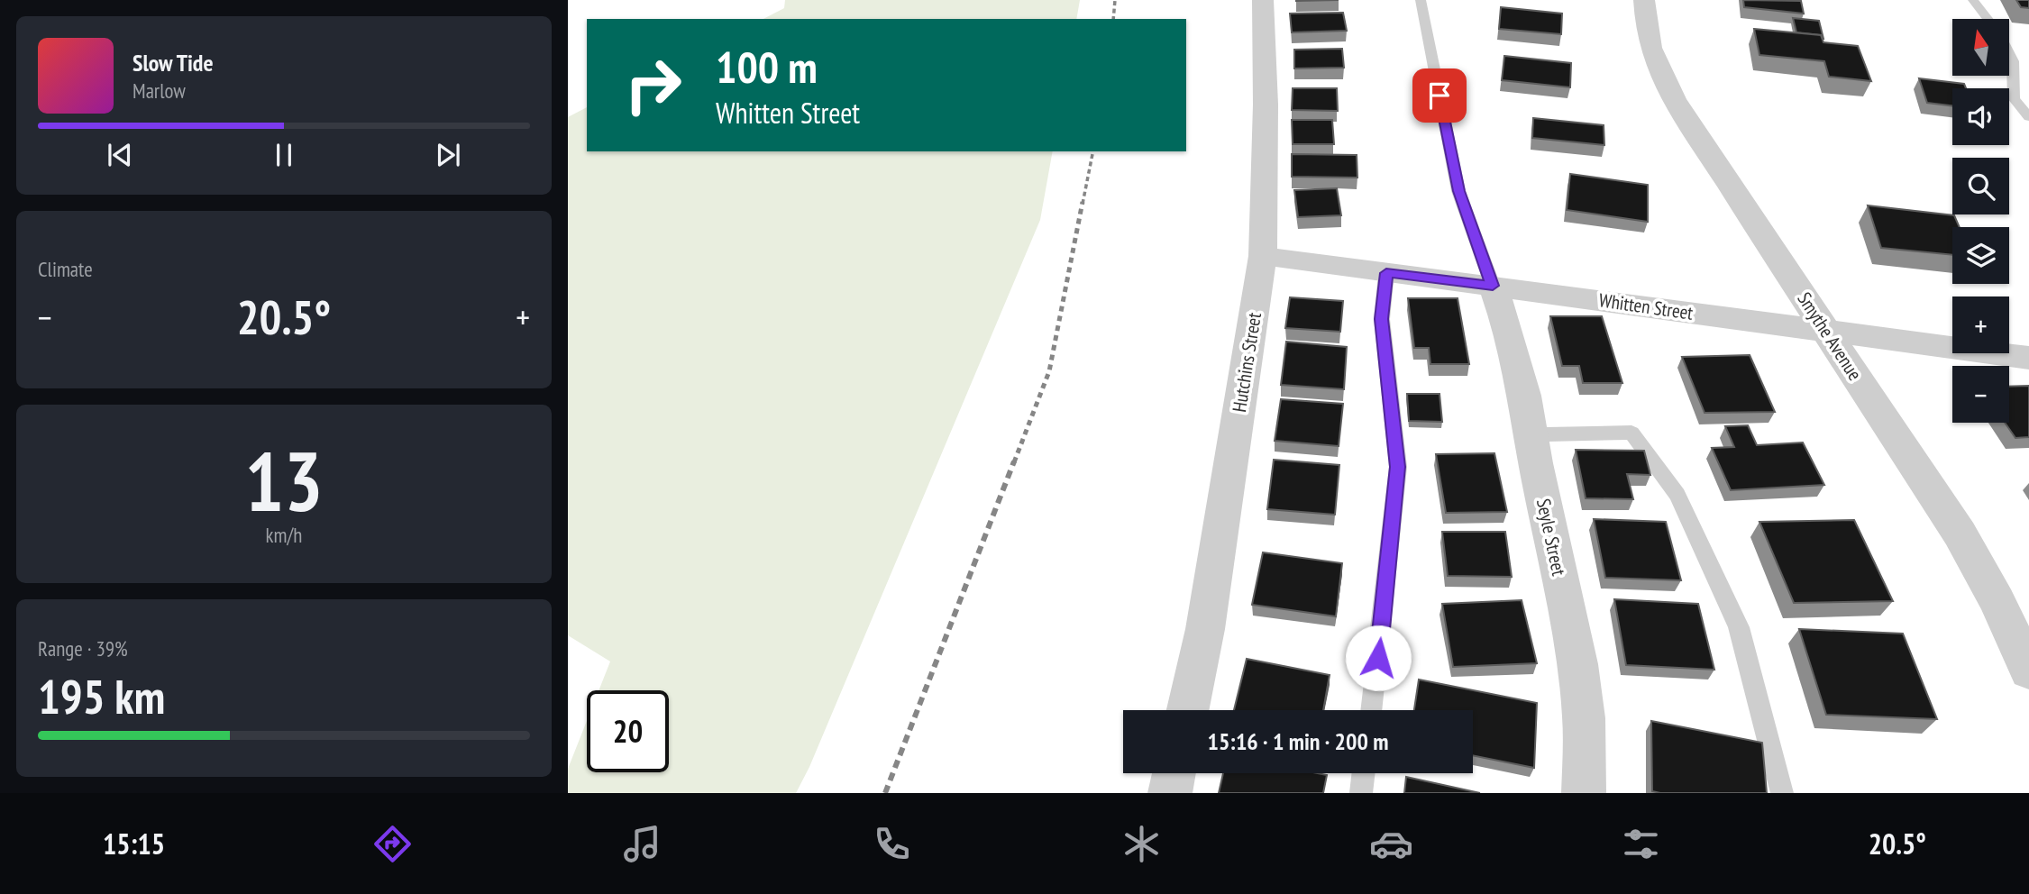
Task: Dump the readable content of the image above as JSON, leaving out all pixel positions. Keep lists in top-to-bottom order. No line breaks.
{"streets":{"street":["Whitten Street","Smythe Avenue","Hutchins Street","Seyle Street"]},"crossings":[["Whitten Street","Smythe Avenue"],["Whitten Street","Hutchins Street"],["Whitten Street","Seyle Street"]],"north":"top","page":{"map_buttons":["+","−"],"turn":["100 m","Whitten Street"],"song":["Slow Tide","Marlow"],"tile":["Climate",["13","km/h"],["Range · 39%","195 km"]],"heat":["−","20.5°","+"],"limit":"20","trip":"15:16 · 1 min · 200 m","tabs":["15:15","20.5°"]}}
